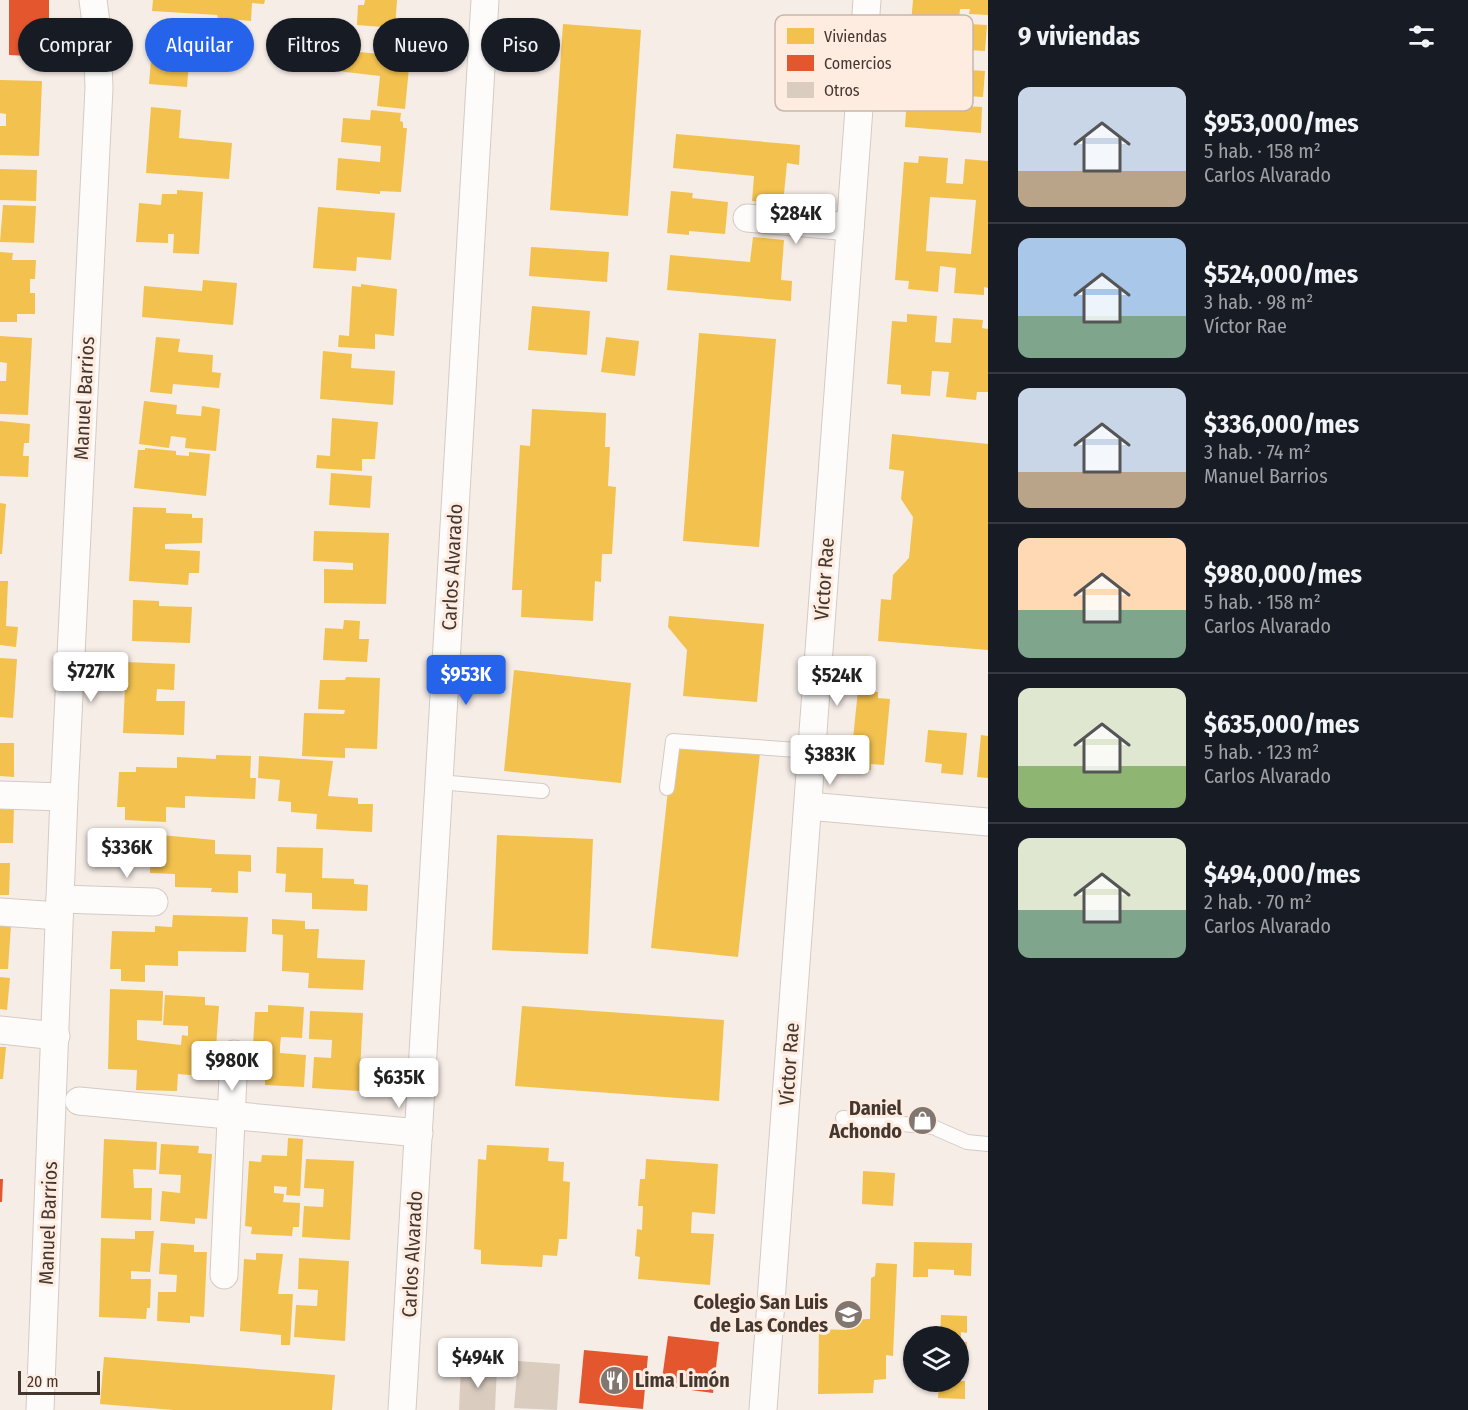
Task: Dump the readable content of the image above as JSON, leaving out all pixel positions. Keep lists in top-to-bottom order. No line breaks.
{"streets":{"street":["Manuel Barrios","Carlos Alvarado","Víctor Rae"]},"places":{"shop":["Daniel Achondo"],"school or university":["Colegio San Luis de Las Condes"],"restaurant":["Lima Limón"]},"legend":["Viviendas","Comercios","Otros"],"scale_bar":"20 m","page":{"heading":"9 viviendas","chip":["Comprar","Alquilar","Filtros","Nuevo","Piso"],"list":[{"name":"$953,000/mes","note":"5 hab. · 158 m² · Carlos Alvarado"},{"name":"$524,000/mes","note":"3 hab. · 98 m² · Víctor Rae"},{"name":"$336,000/mes","note":"3 hab. · 74 m² · Manuel Barrios"},{"name":"$980,000/mes","note":"5 hab. · 158 m² · Carlos Alvarado"},{"name":"$635,000/mes","note":"5 hab. · 123 m² · Carlos Alvarado"},{"name":"$494,000/mes","note":"2 hab. · 70 m² · Carlos Alvarado"}],"price":["$284K","$727K","$953K","$524K","$383K","$336K","$980K","$635K","$494K"],"scale":"20 m"}}
